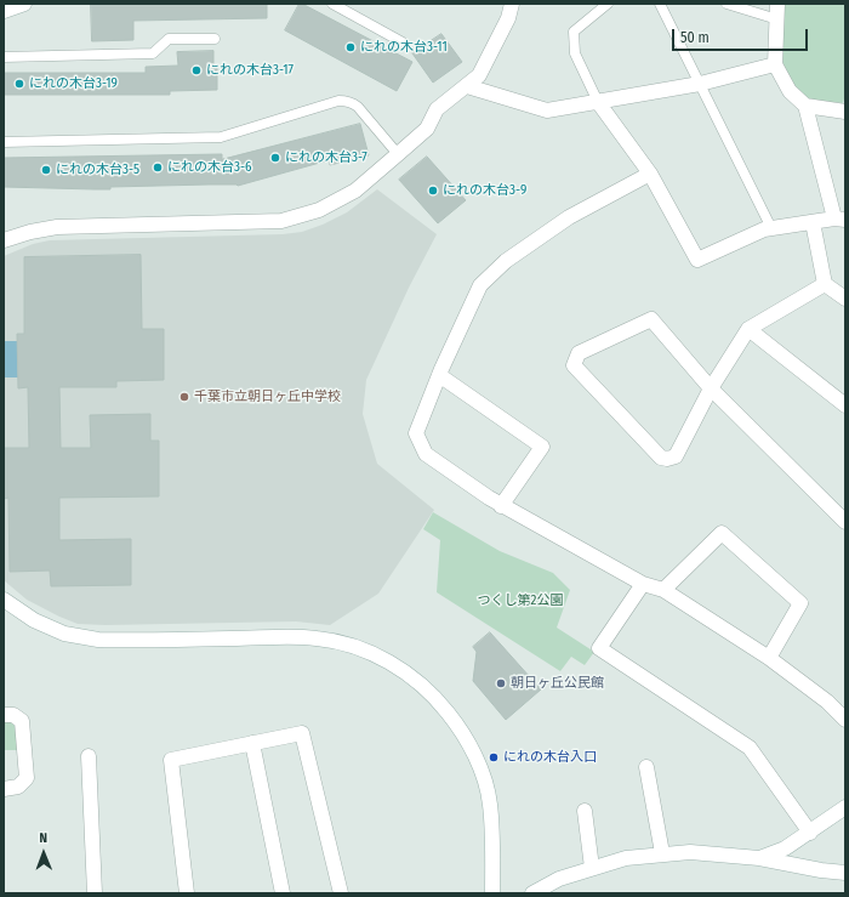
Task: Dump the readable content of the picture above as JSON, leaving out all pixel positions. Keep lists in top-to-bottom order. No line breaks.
{"parks":["つくし第2公園"],"places":["にれの木台3-11","にれの木台3-17","にれの木台3-19","にれの木台3-7","にれの木台3-6","にれの木台3-5","にれの木台3-9","千葉市立朝日ヶ丘中学校","朝日ヶ丘公民館","にれの木台入口"],"scale_bar":"50 m","north":"top"}
